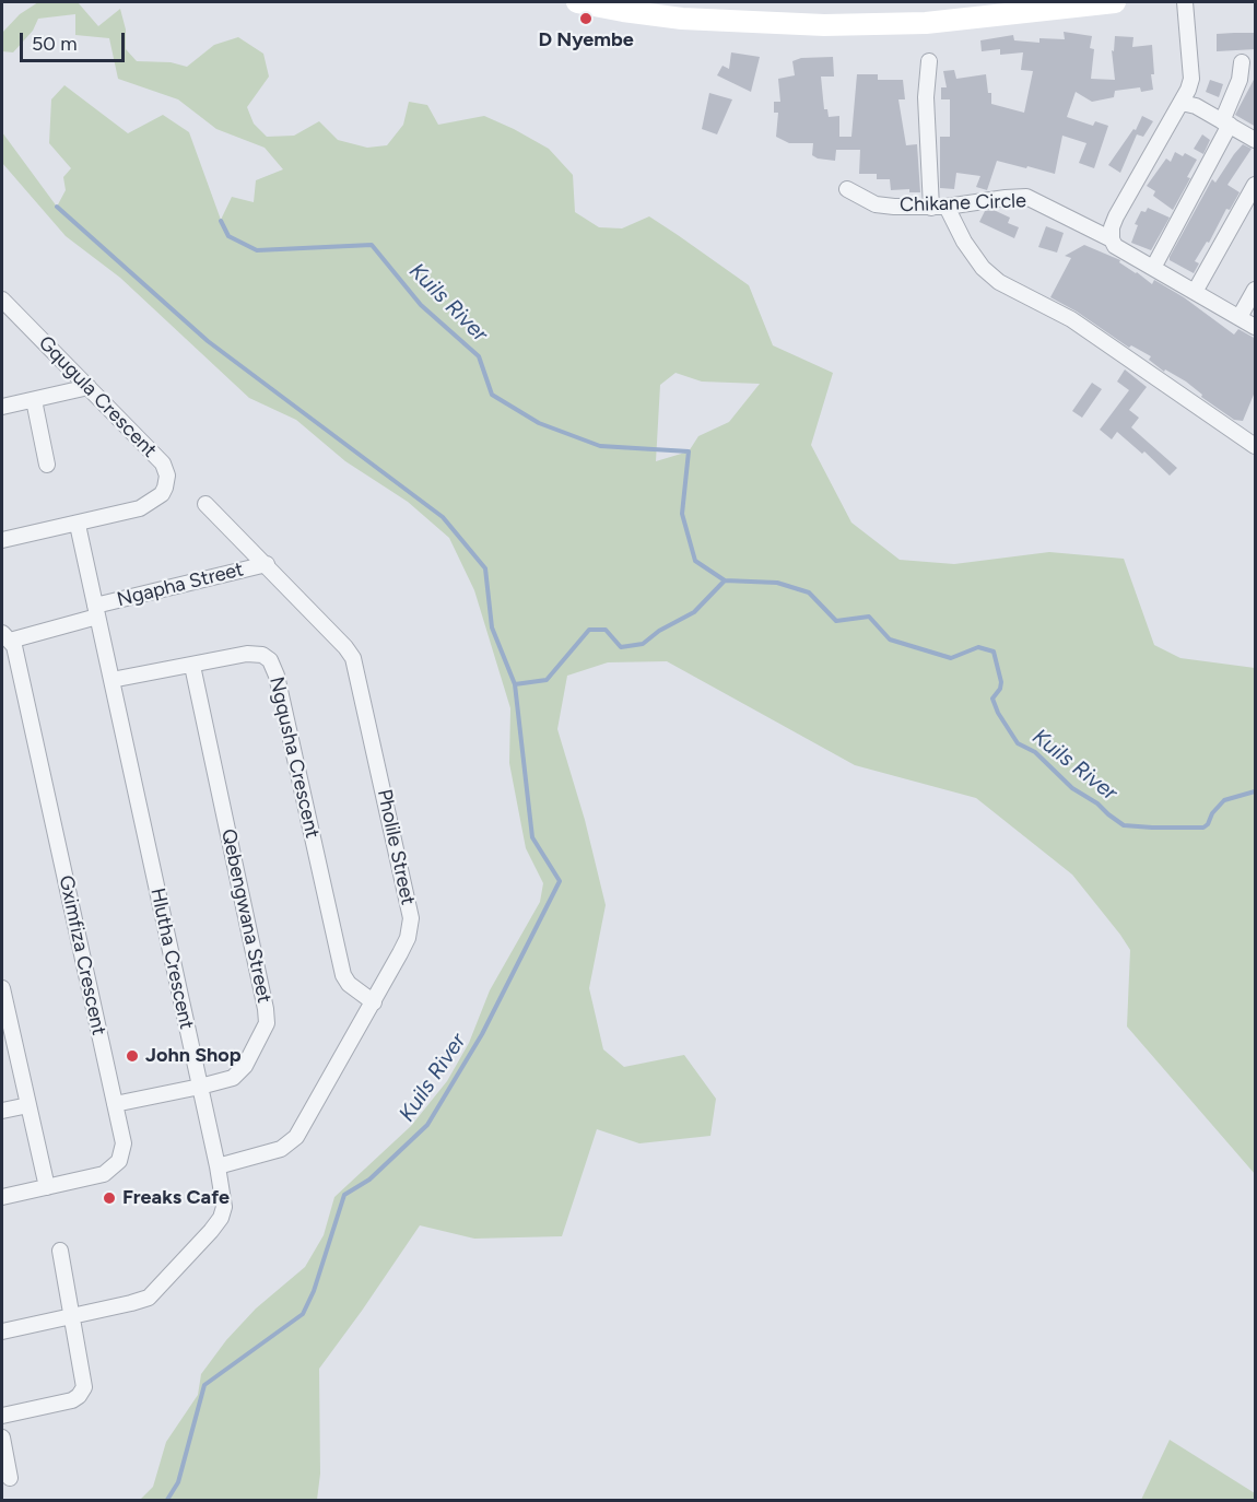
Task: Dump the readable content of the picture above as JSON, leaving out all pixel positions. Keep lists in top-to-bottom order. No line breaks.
{"streets":{"street":["Chikane Circle","Gqugula Crescent","Ngapha Street","Ngqusha Crescent","Pholile Street","Qebengwana Street","Gximfiza Crescent","Hlutha Crescent"]},"crossings":[["Gqugula Crescent","Hlutha Crescent"],["Ngapha Street","Pholile Street"],["Ngapha Street","Gximfiza Crescent"],["Ngapha Street","Hlutha Crescent"],["Ngqusha Crescent","Pholile Street"],["Ngqusha Crescent","Qebengwana Street"],["Ngqusha Crescent","Hlutha Crescent"],["Pholile Street","Hlutha Crescent"],["Qebengwana Street","Gximfiza Crescent"],["Qebengwana Street","Hlutha Crescent"]],"water":["Kuils River"],"places":["D Nyembe","John Shop","Freaks Cafe"],"scale_bar":"50 m"}
